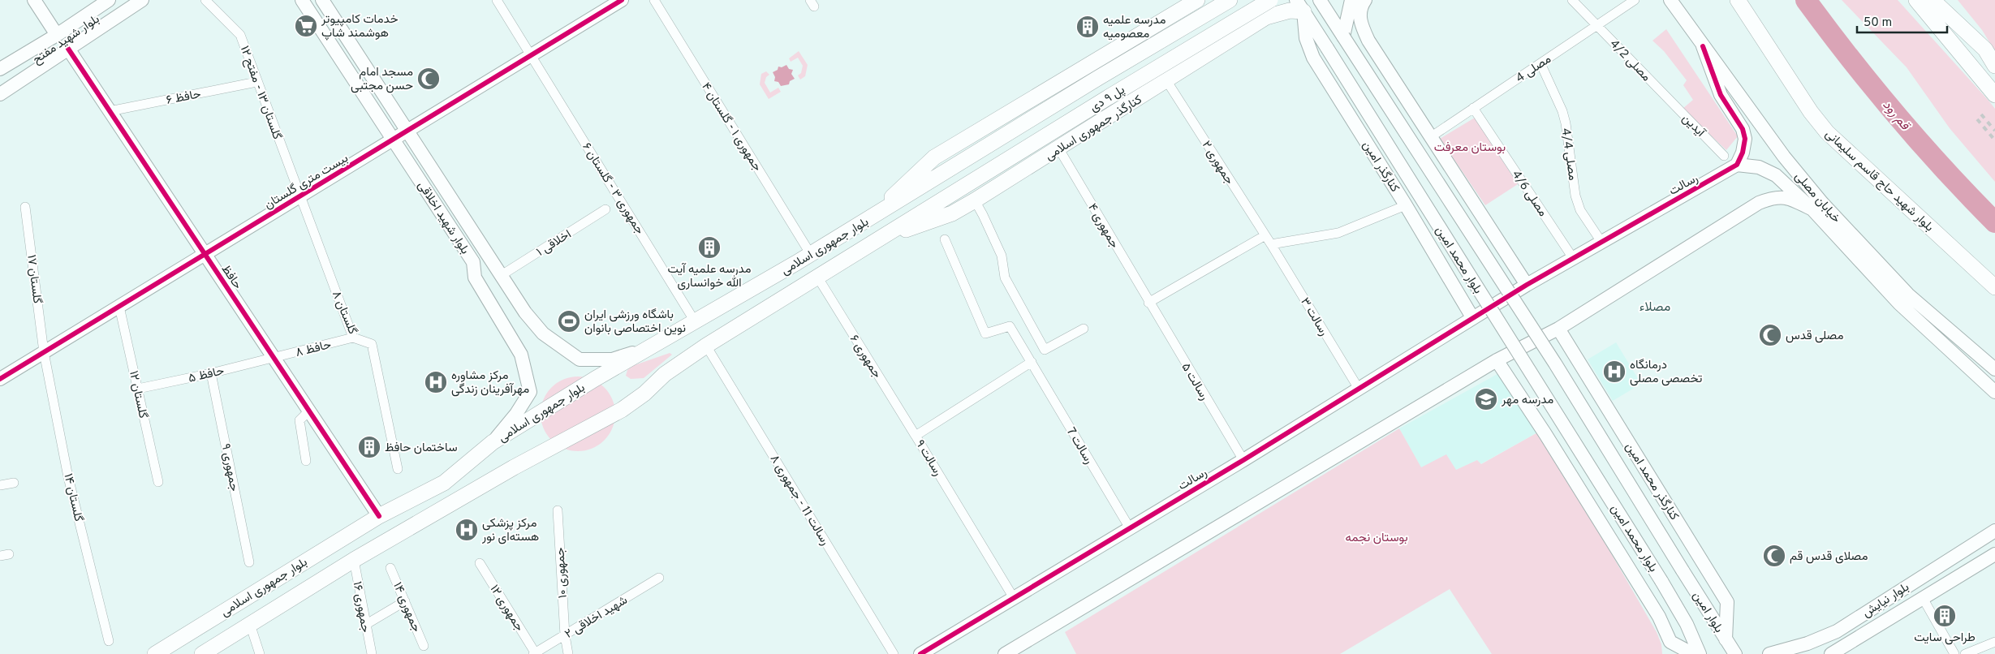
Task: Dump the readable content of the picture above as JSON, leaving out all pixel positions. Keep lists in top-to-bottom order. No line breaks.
{"streets":{"main road":["پل ۹ دی","کنارگذر جمهوری اسلامی","بلوار شهید حاج قاسم سلیمانی","بلوار جمهوری اسلامی"],"street":["بلوار شهید مفتح","مصلی 4/2","مصلی 4","گلستان ۱۳ - مفتح ۱۲","حافظ ۶","آیدین","جمهوری ۱ - گلستان ۴","مصلی 4/4","جمهوری ۲","کنارگذر امین","بیست متری گلستان","رسالت","جمهوری ۳ - گلستان ۶","مصلی 4/6","خیابان مصلی","بلوار شهید اخلاقی","جمهوری ۴","اخلاقی ۱","بلوار محمد امین","حافظ","گلستان ۱۷","گلستان ۸","رسالت ۳","حافظ ۸","جمهوری ۶","حافظ ۵","رسالت ۵","گلستان ۱۲","رسالت 7","رسالت ۹","جمهوری ۹","کنارگذر محمد امین","گلستان ۱۴","رسالت 11 - جمهوری ۸","جمهوری ۱۰","بلوار نیایش","جمهوری ۱۶","جمهوری ۱۴","جمهوری ۱۲","بلوار امین","شهید اخلاقی ۲"]},"crossings":[["بلوار شهید مفتح","حافظ"],["مصلی 4/2","مصلی 4"],["مصلی 4/2","آیدین"],["مصلی 4","مصلی 4/4"],["مصلی 4","مصلی 4/6"],["گلستان ۱۳ - مفتح ۱۲","حافظ ۶"],["گلستان ۱۳ - مفتح ۱۲","بیست متری گلستان"],["گلستان ۱۳ - مفتح ۱۲","گلستان ۸"],["حافظ ۶","حافظ"],["پل ۹ دی","بلوار جمهوری اسلامی"],["جمهوری ۱ - گلستان ۴","بلوار جمهوری اسلامی"],["کنارگذر جمهوری اسلامی","جمهوری ۲"],["کنارگذر جمهوری اسلامی","کنارگذر امین"],["کنارگذر جمهوری اسلامی","جمهوری ۴"],["کنارگذر جمهوری اسلامی","بلوار جمهوری اسلامی"],["کنارگذر جمهوری اسلامی","بلوار محمد امین"],["مصلی 4/4","رسالت"],["جمهوری ۲","رسالت ۳"],["کنارگذر امین","رسالت"],["کنارگذر امین","بلوار محمد امین"],["بیست متری گلستان","جمهوری ۳ - گلستان ۶"],["بیست متری گلستان","بلوار شهید اخلاقی"],["بیست متری گلستان","حافظ"],["بیست متری گلستان","گلستان ۱۷"],["بیست متری گلستان","گلستان ۸"],["بیست متری گلستان","گلستان ۱۲"],["بیست متری گلستان","گلستان ۱۴"],["رسالت","مصلی 4/6"],["رسالت","خیابان مصلی"],["رسالت","رسالت ۳"],["رسالت","رسالت ۵"],["رسالت","رسالت 7"],["رسالت","رسالت ۹"],["جمهوری ۳ - گلستان ۶","بلوار جمهوری اسلامی"],["بلوار شهید اخلاقی","اخلاقی ۱"],["بلوار شهید اخلاقی","بلوار جمهوری اسلامی"],["جمهوری ۴","رسالت ۵"],["بلوار جمهوری اسلامی","حافظ"],["بلوار جمهوری اسلامی","جمهوری ۶"],["بلوار جمهوری اسلامی","رسالت 11 - جمهوری ۸"],["بلوار جمهوری اسلامی","جمهوری ۱۶"],["بلوار محمد امین","بلوار امین"],["حافظ","حافظ ۸"],["حافظ","حافظ ۵"],["گلستان ۱۷","گلستان ۱۴"],["گلستان ۸","حافظ ۸"],["حافظ ۸","حافظ ۵"],["جمهوری ۶","رسالت ۹"],["حافظ ۵","گلستان ۱۲"],["حافظ ۵","جمهوری ۹"],["رسالت 7","رسالت ۹"],["کنارگذر محمد امین","بلوار امین"],["جمهوری ۱۰","شهید اخلاقی ۲"],["جمهوری ۱۲","شهید اخلاقی ۲"]],"districts":["مصلاء"],"water":["قم رود"],"parks":["بوستان معرفت","بوستان نجمه"],"places":{"supermarket":["خدمات کامپیوتر هوشمند شاپ"],"building":["مدرسه علمیه معصومیه","مدرسه علمیه آیت الله خوانساری","ساختمان حافظ","طراحی سایت"],"mosque":["مسجد امام حسن مجتبی","مصلی قدس","مصلای قدس قم"],"sports":["باشگاه ورزشی ایران نوین اختصاصی بانوان"],"hospital":["درمانگاه تخصصی مصلی","مرکز مشاوره مهرآفرینان زندگی","مرکز پزشکی هسته‌ای نور"],"school or university":["مدرسه مهر"]},"scale_bar":"50 m"}
